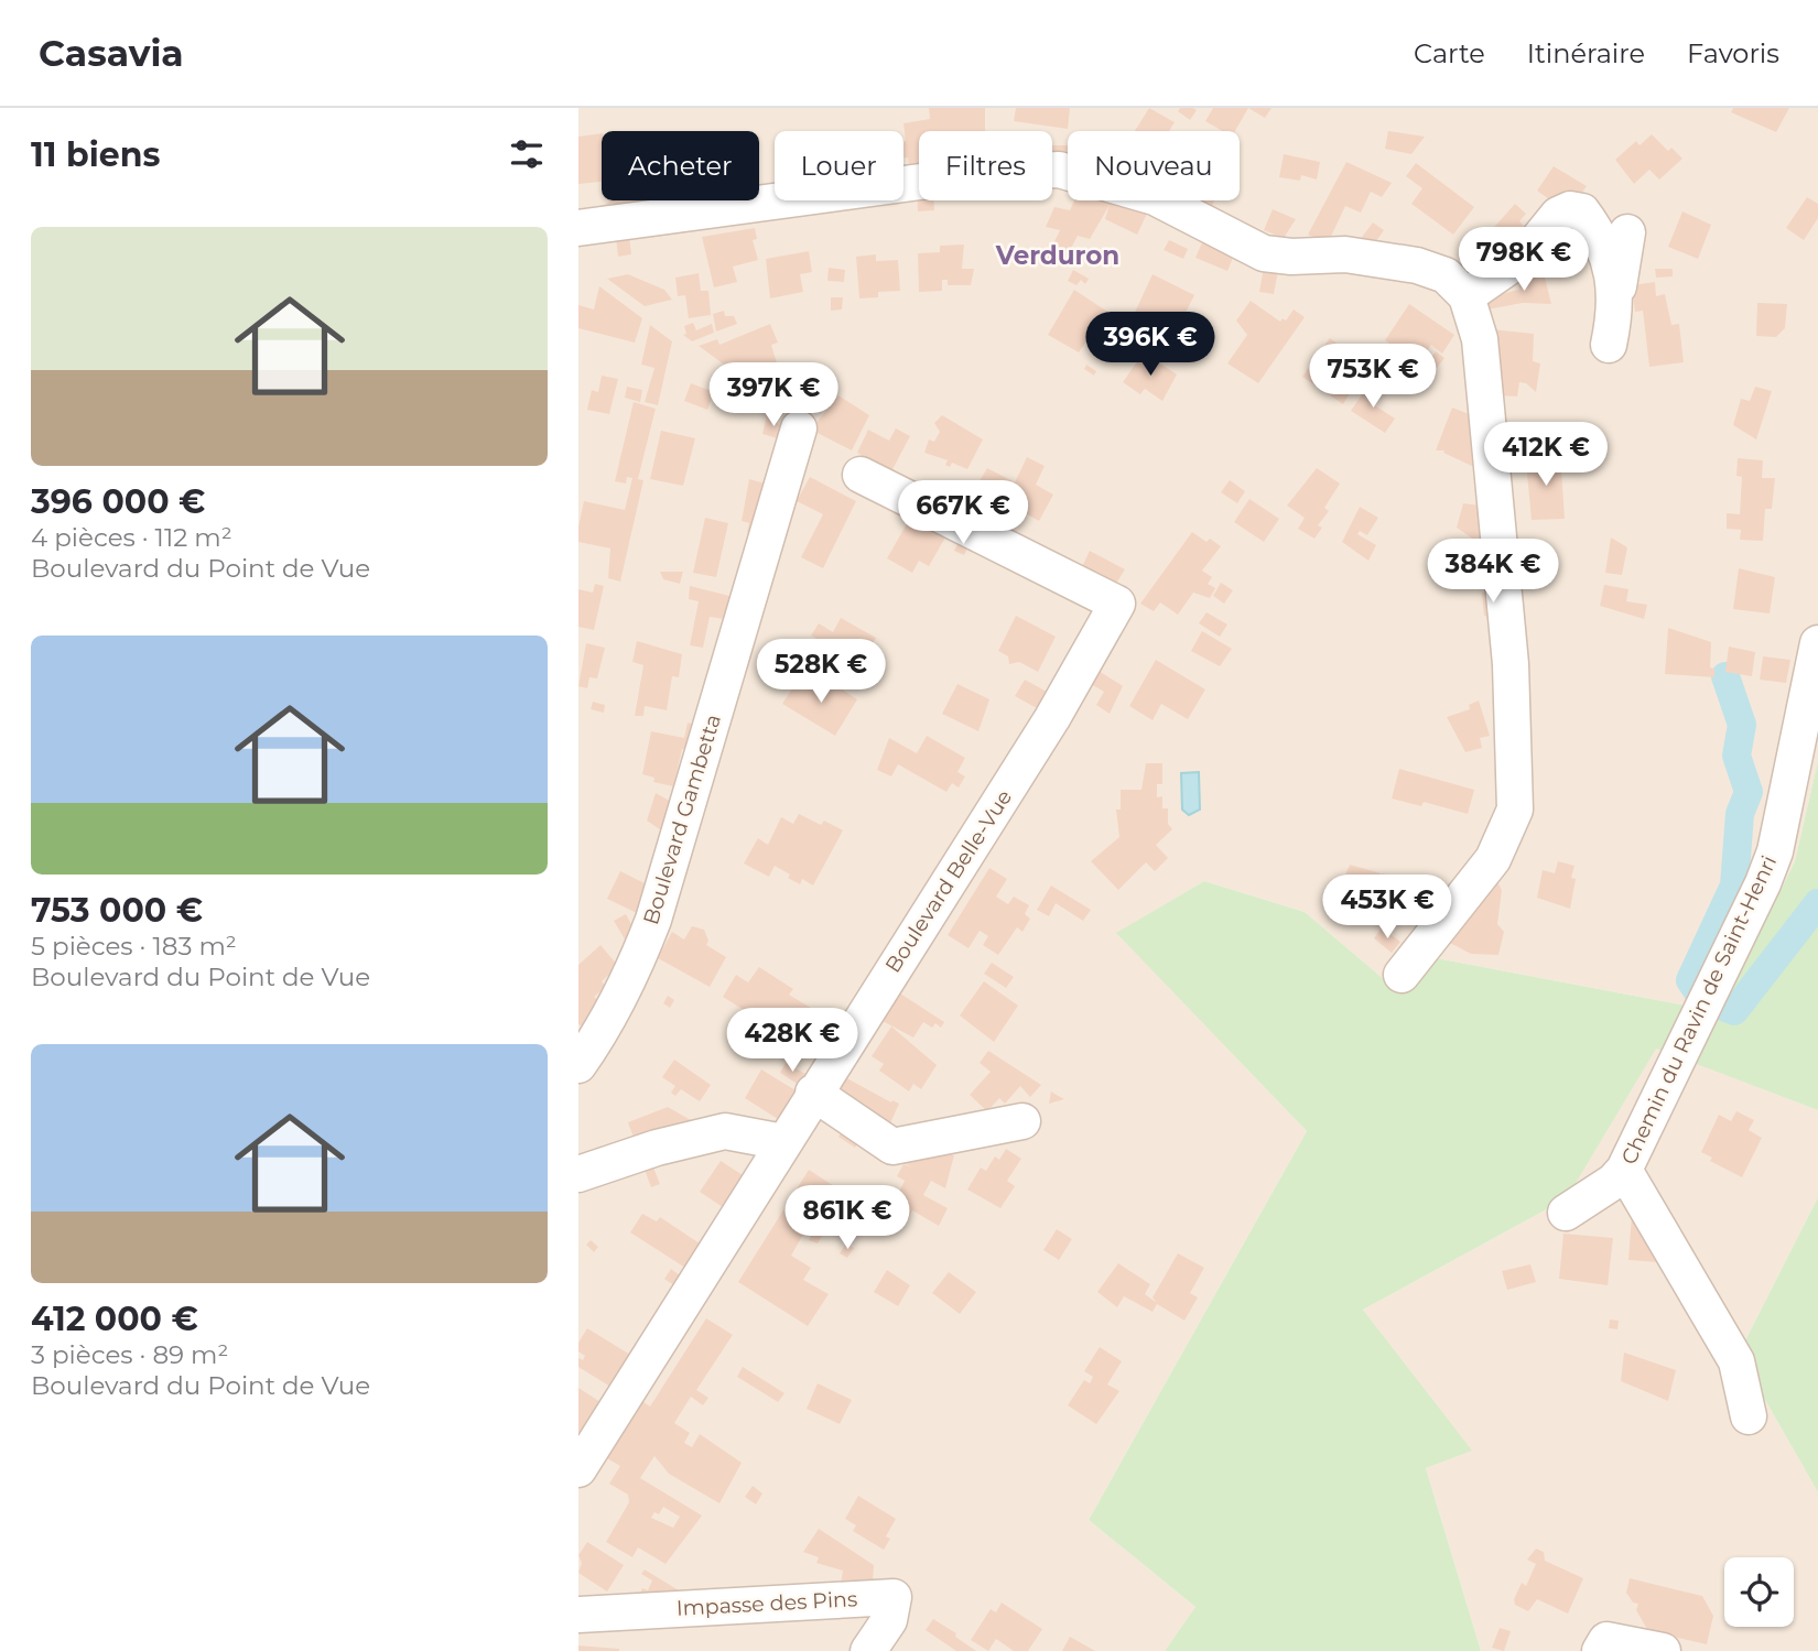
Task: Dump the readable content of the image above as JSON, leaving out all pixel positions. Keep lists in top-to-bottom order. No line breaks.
{"streets":{"street":["Boulevard Gambetta","Boulevard Belle-Vue","Chemin du Ravin de Saint-Henri","Impasse des Pins"]},"districts":["Verduron"],"page":{"header":"Casavia","nav":["Carte","Itinéraire","Favoris"],"heading":"11 biens","chip":["Acheter","Louer","Filtres","Nouveau"],"list":[{"name":"396 000 €","note":"4 pièces · 112 m² · Boulevard du Point de Vue"},{"name":"753 000 €","note":"5 pièces · 183 m² · Boulevard du Point de Vue"},{"name":"412 000 €","note":"3 pièces · 89 m² · Boulevard du Point de Vue"}],"price":["798K €","396K €","753K €","397K €","412K €","667K €","384K €","528K €","453K €","428K €","861K €"]}}
